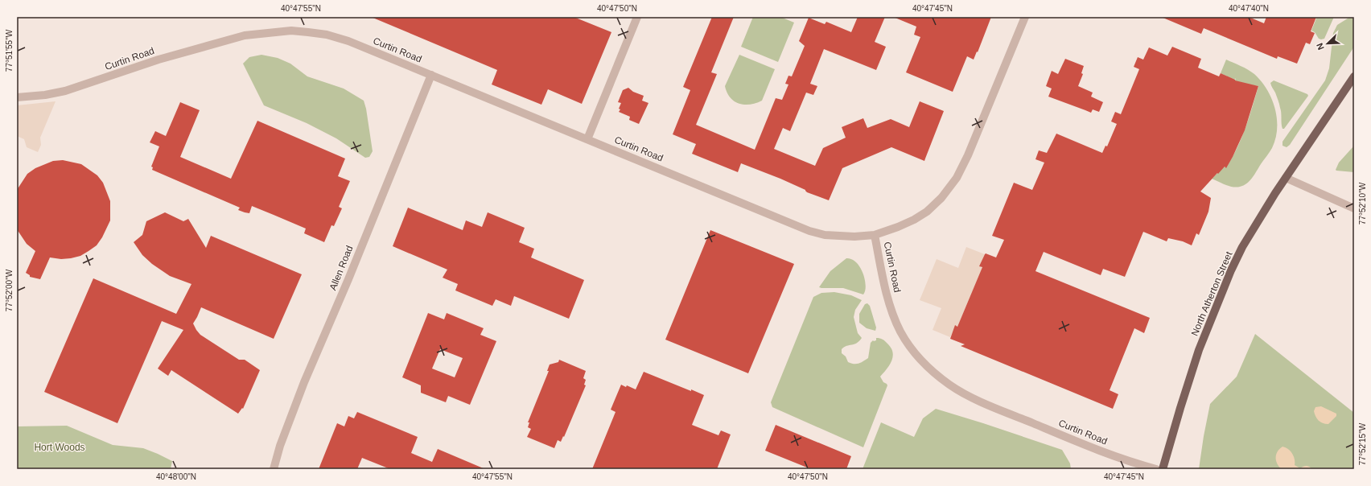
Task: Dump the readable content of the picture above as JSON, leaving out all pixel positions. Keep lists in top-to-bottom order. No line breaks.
{"streets":{"main road":["North Atherton Street"],"street":["Curtin Road","Allen Road"]},"crossings":[["Curtin Road","Allen Road"]],"parks":["Hort Woods"],"north":"bottom left","coordinates":["40°47'55\"N","40°47'50\"N","40°47'45\"N","40°47'40\"N","77°51'55\"W","77°52'10\"W","77°52'00\"W","77°52'15\"W","40°48'00\"N"]}
